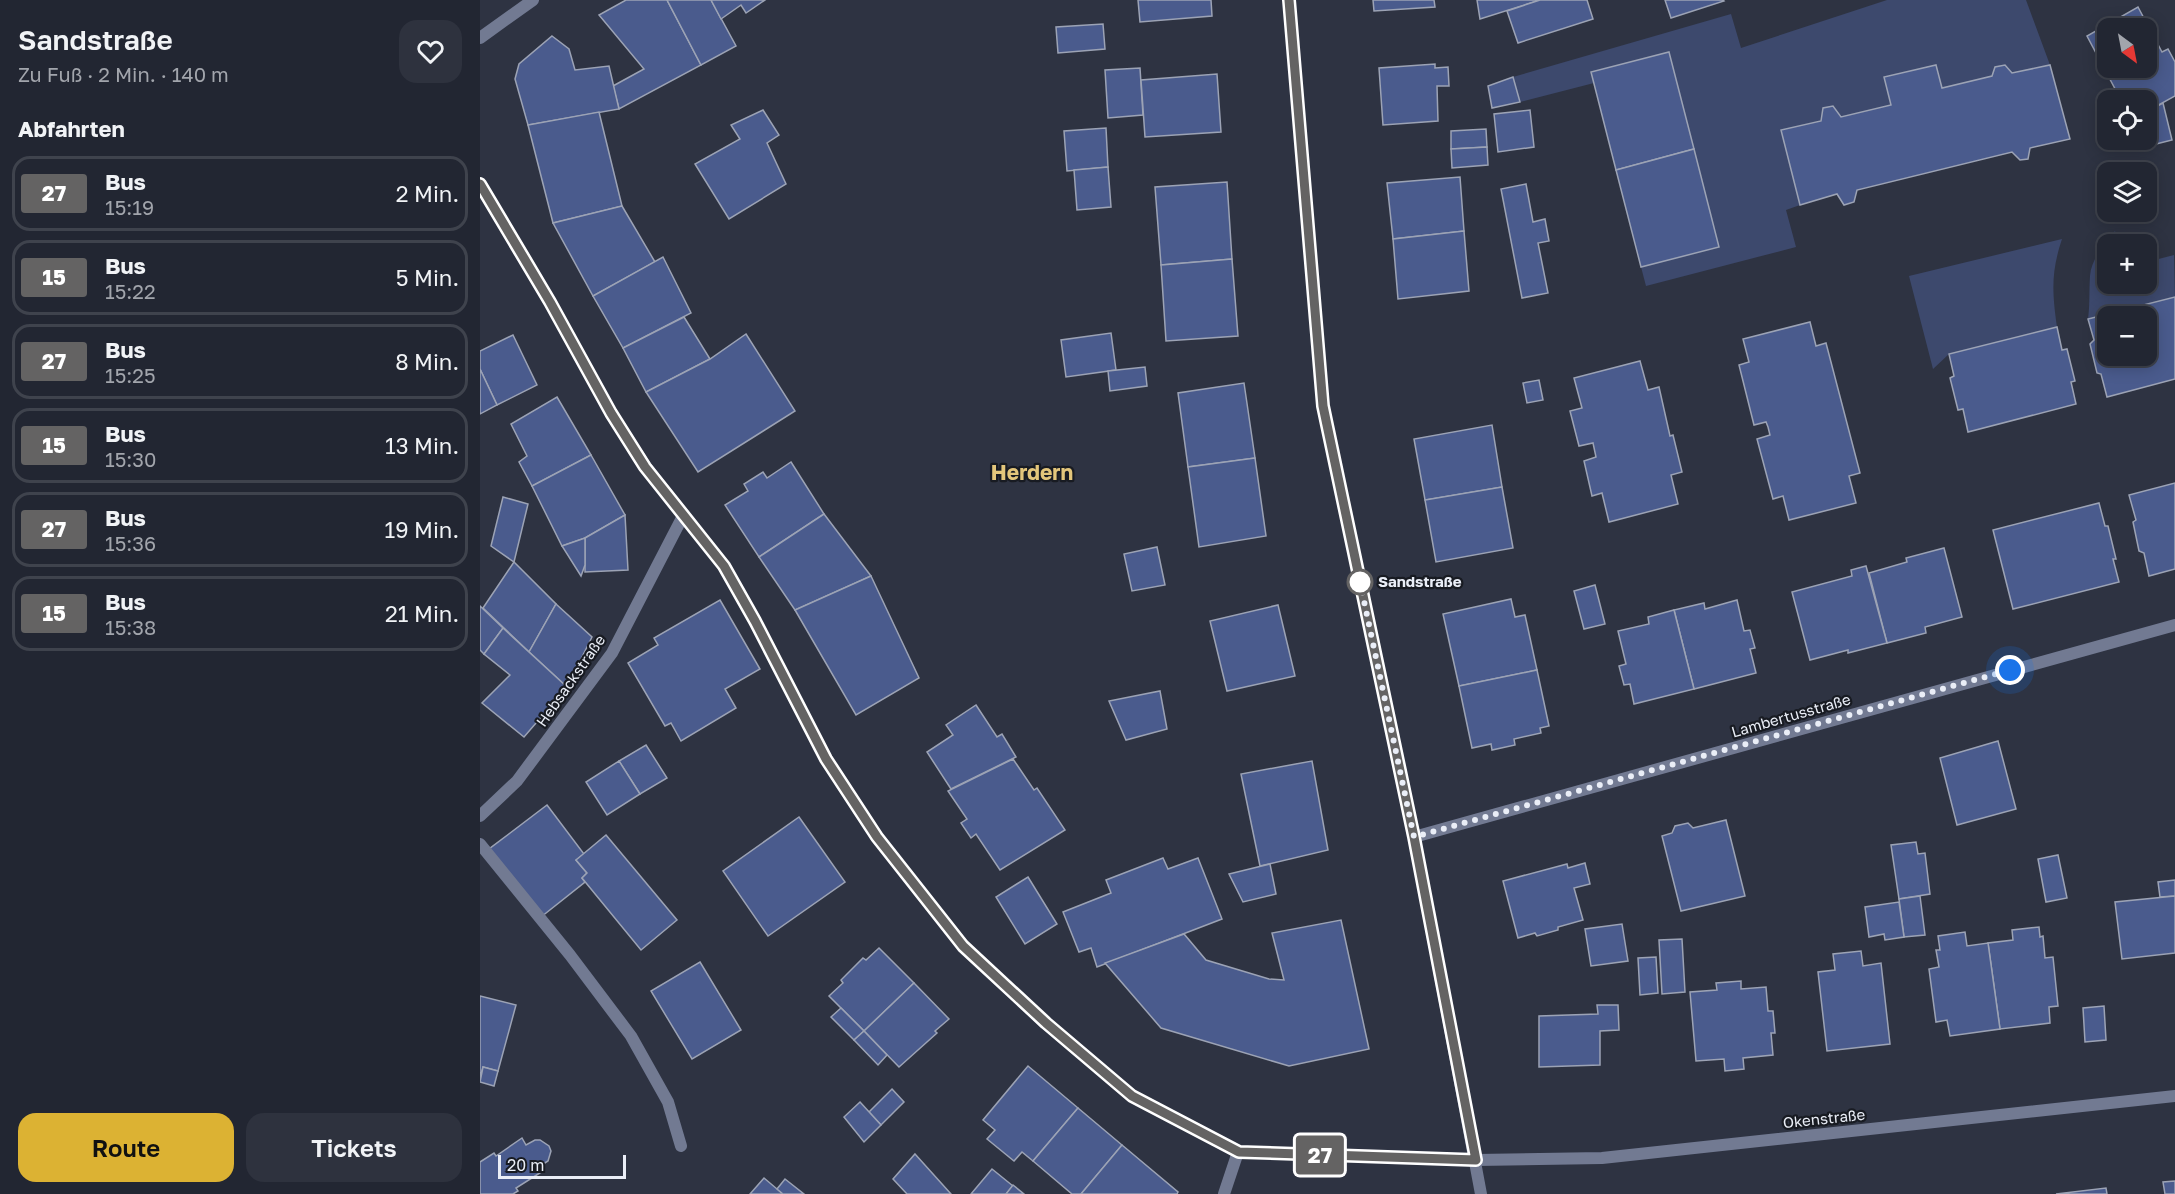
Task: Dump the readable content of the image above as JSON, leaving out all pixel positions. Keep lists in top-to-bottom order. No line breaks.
{"streets":{"street":["Hebsackstraße","Lambertusstraße","Okenstraße"]},"districts":["Herdern"],"places":["Sandstraße"],"lines":["bus line 27"],"scale_bar":"20 m","north":"bottom right","page":{"heading":[["Sandstraße","Zu Fuß · 2 Min. · 140 m"],"Abfahrten"],"on_map":"27","map_buttons":["+","−"],"list":[{"mark":"27","name":"Bus","note":"15:19","value":"2 Min."},{"mark":"15","name":"Bus","note":"15:22","value":"5 Min."},{"mark":"27","name":"Bus","note":"15:25","value":"8 Min."},{"mark":"15","name":"Bus","note":"15:30","value":"13 Min."},{"mark":"27","name":"Bus","note":"15:36","value":"19 Min."},{"mark":"15","name":"Bus","note":"15:38","value":"21 Min."}],"buttons":["Route","Tickets"],"scale":"20 m"}}
